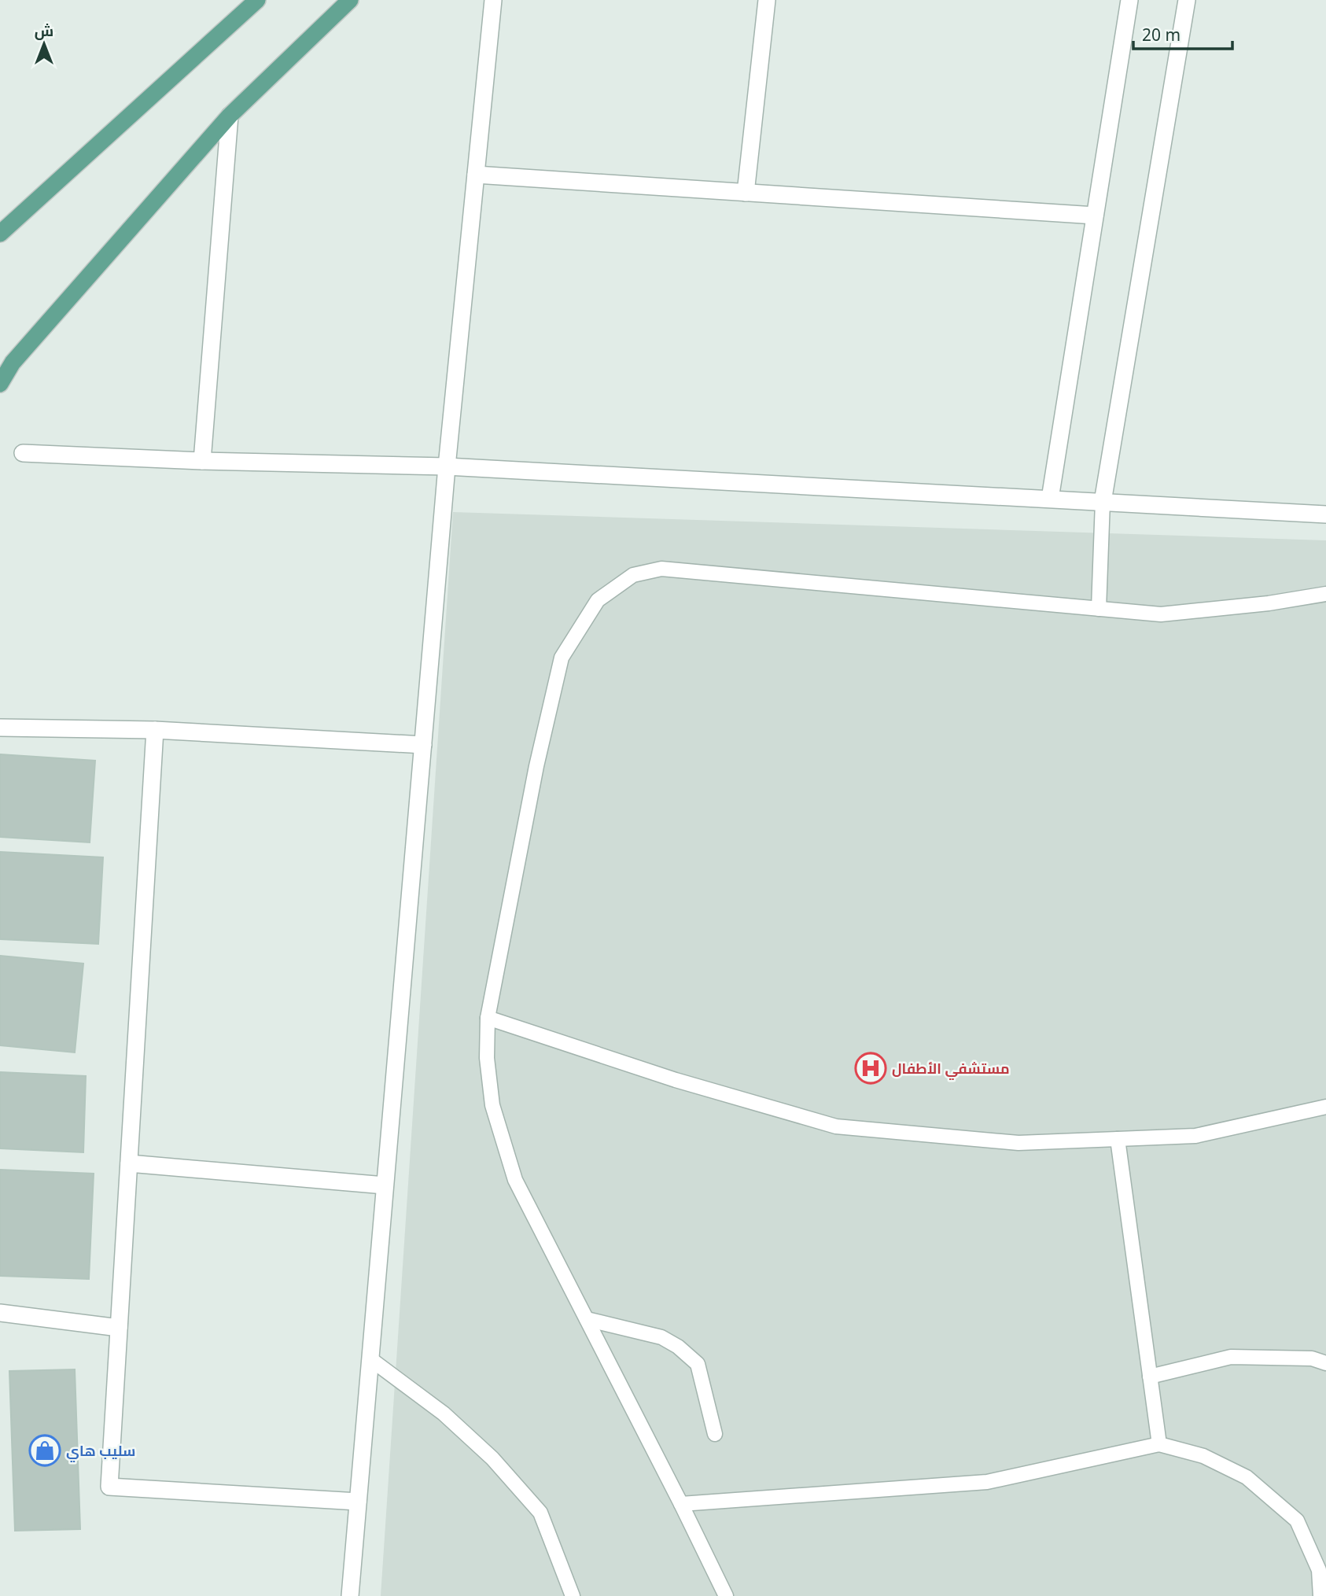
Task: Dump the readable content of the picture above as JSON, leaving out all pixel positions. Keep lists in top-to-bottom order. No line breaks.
{"places":{"hospital":["مستشفي الأطفال"],"shop":["سليب هاي"]},"scale_bar":"20 m","north":"top"}
